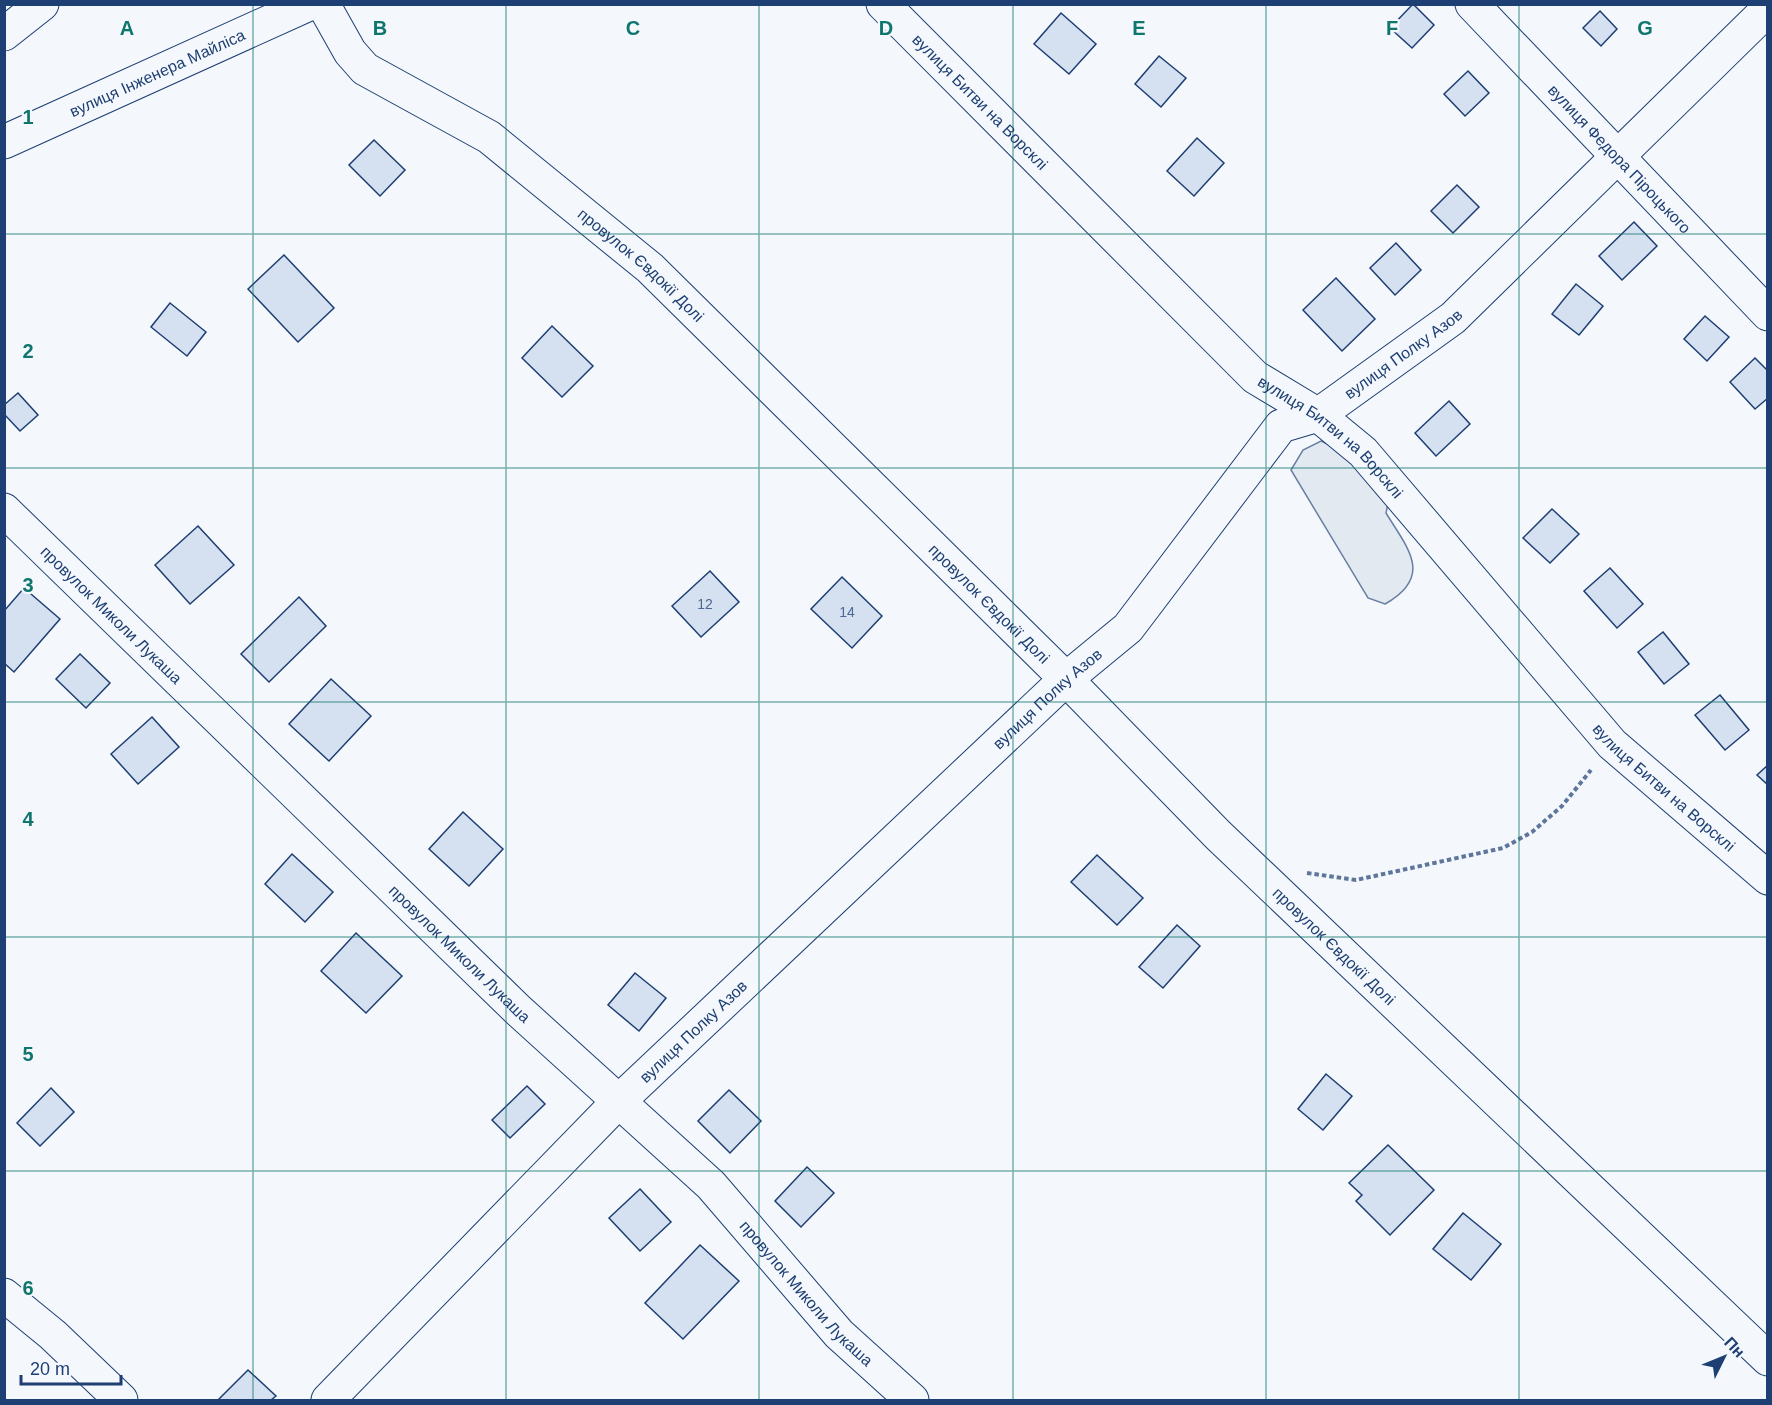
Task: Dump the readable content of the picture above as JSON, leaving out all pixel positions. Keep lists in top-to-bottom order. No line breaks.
{"streets":{"street":["вулиця Інженера Майліса","вулиця Битви на Ворсклі","вулиця Федора Піроцького","провулок Євдокії Долі","вулиця Полку Азов","провулок Миколи Лукаша"]},"crossings":[["вулиця Битви на Ворсклі","вулиця Полку Азов"],["вулиця Федора Піроцького","вулиця Полку Азов"],["провулок Євдокії Долі","вулиця Полку Азов"],["вулиця Полку Азов","провулок Миколи Лукаша"]],"house_numbers":["12","14"],"scale_bar":"20 m","north":"top right","grid":{"columns":["A","B","C","D","E","F","G"],"rows":["1","2","3","4","5","6"]}}
